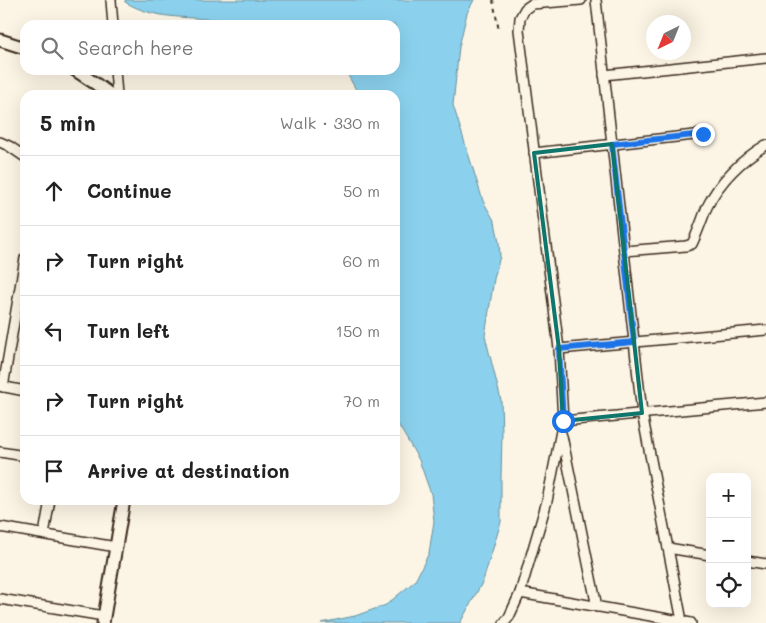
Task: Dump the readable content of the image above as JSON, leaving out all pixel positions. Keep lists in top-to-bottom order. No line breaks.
{"north":"bottom left","page":{"search":"Search here","heading":["5 min","Walk · 330 m"],"list":[["Continue","50 m"],["Turn right","60 m"],["Turn left","150 m"],["Turn right","70 m"],"Arrive at destination"],"map_buttons":["+","−"]}}
